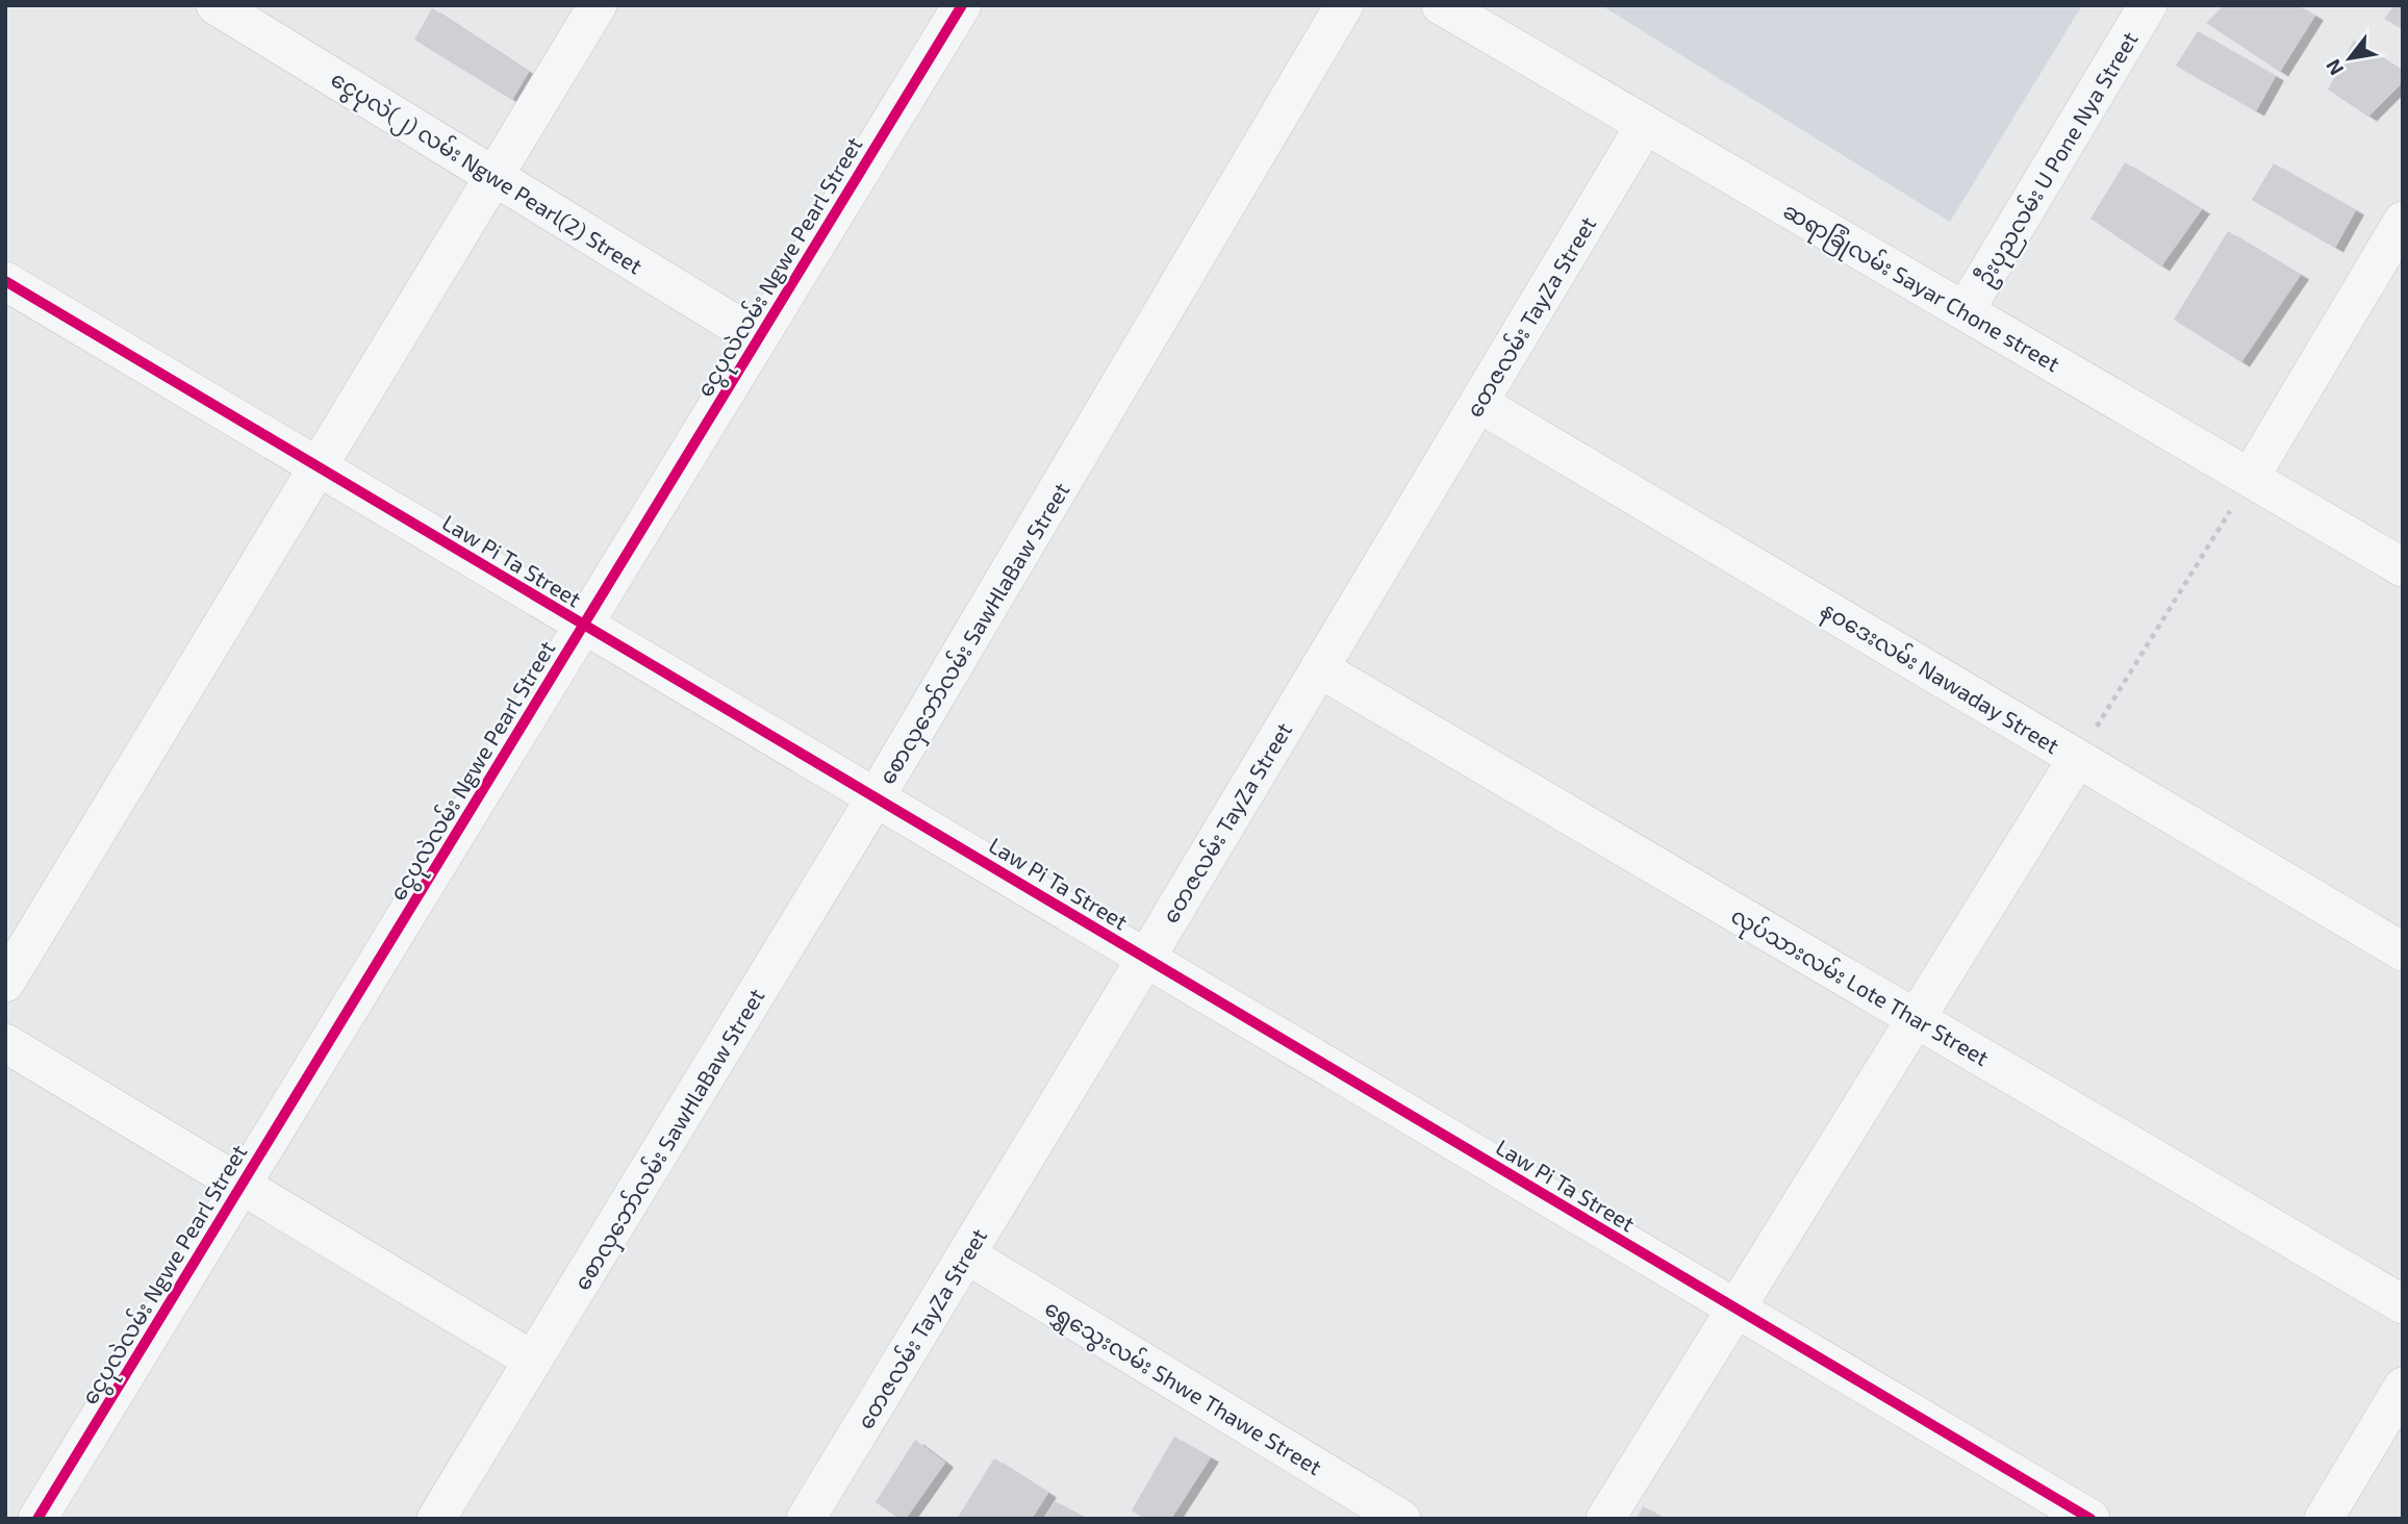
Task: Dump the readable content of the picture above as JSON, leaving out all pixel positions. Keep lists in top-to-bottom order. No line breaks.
{"streets":{"street":["ဦးပုညလမ်း U Pone Nya Street","ငွေပုလဲ(၂) လမ်း Ngwe Pearl(2) Street","ငွေပုလဲလမ်း Ngwe Pearl Street","ဆရာခြုံလမ်း Sayar Chone street","တေဇလမ်း TayZa Street","Law Pi Ta Street","စောလှဘော်လမ်း SawHlaBaw Street","နဝဒေးလမ်း Nawaday Street","လုပ်သားလမ်း Lote Thar Street","ရွှေသွေးလမ်း Shwe Thawe Street"]},"crossings":[["ဦးပုညလမ်း U Pone Nya Street","ဆရာခြုံလမ်း Sayar Chone street"],["ငွေပုလဲ(၂) လမ်း Ngwe Pearl(2) Street","ငွေပုလဲလမ်း Ngwe Pearl Street"],["ငွေပုလဲလမ်း Ngwe Pearl Street","Law Pi Ta Street"],["ဆရာခြုံလမ်း Sayar Chone street","တေဇလမ်း TayZa Street"],["တေဇလမ်း TayZa Street","Law Pi Ta Street"],["တေဇလမ်း TayZa Street","နဝဒေးလမ်း Nawaday Street"],["တေဇလမ်း TayZa Street","လုပ်သားလမ်း Lote Thar Street"],["တေဇလမ်း TayZa Street","ရွှေသွေးလမ်း Shwe Thawe Street"],["Law Pi Ta Street","စောလှဘော်လမ်း SawHlaBaw Street"]],"north":"bottom left"}
